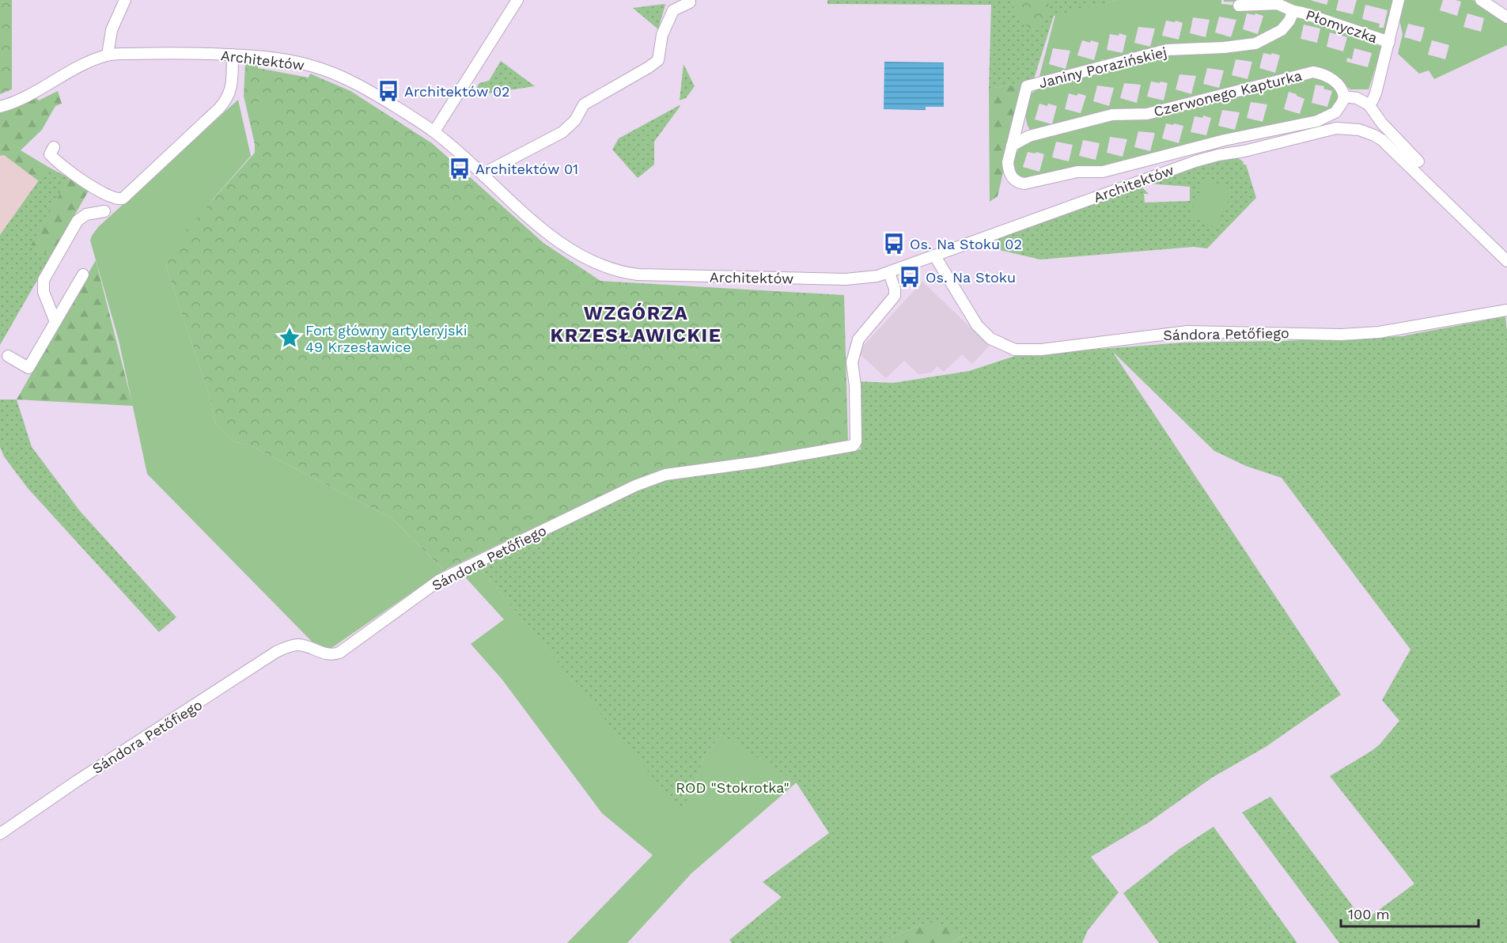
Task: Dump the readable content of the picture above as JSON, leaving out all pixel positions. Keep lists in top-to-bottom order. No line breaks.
{"streets":{"street":["Płomyczka","Architektów","Janiny Porazińskiej","Czerwonego Kapturka","Sándora Petőfiego"]},"crossings":[["Płomyczka","Janiny Porazińskiej"],["Architektów","Sándora Petőfiego"],["Janiny Porazińskiej","Czerwonego Kapturka"]],"districts":["WZGÓRZA KRZESŁAWICKIE"],"parks":["ROD \"Stokrotka\""],"places":{"bus stop":["Architektów 02","Architektów 01","Os. Na Stoku 02","Os. Na Stoku"],"place":["Fort główny artyleryjski 49 Krzesławice"]},"scale_bar":"100 m"}
